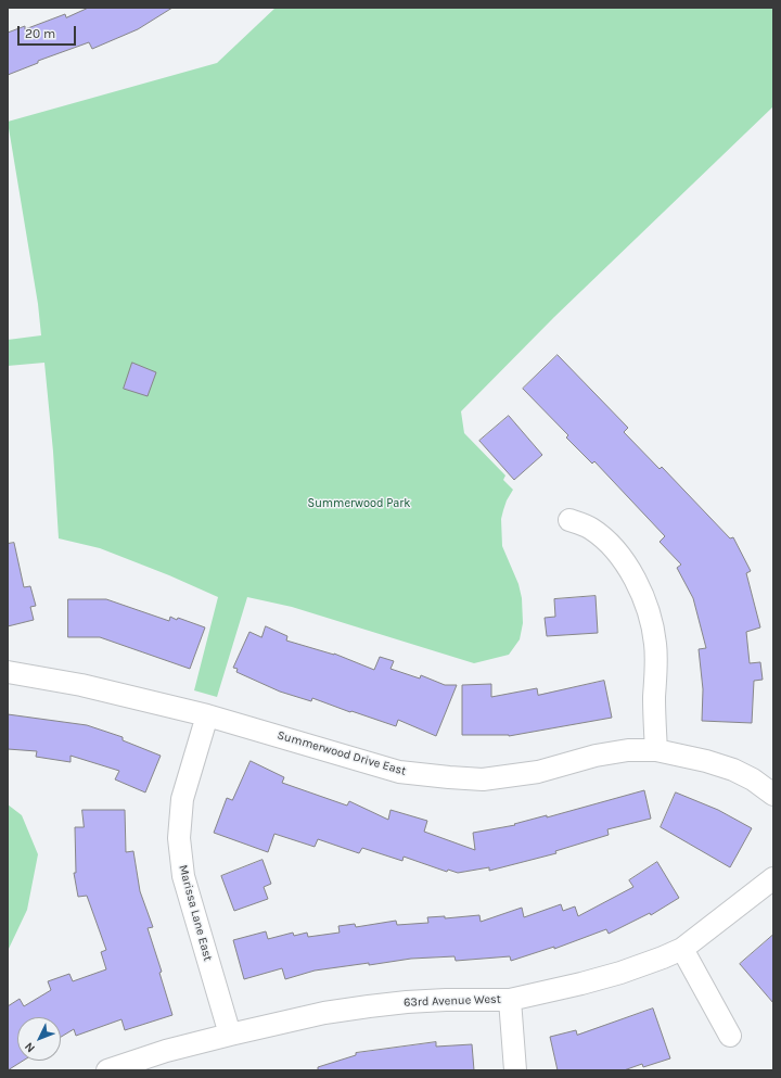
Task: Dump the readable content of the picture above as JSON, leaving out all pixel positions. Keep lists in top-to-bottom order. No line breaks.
{"streets":{"street":["Summerwood Drive East","Marissa Lane East","63rd Avenue West"]},"crossings":[["Summerwood Drive East","Marissa Lane East"],["Marissa Lane East","63rd Avenue West"]],"parks":["Summerwood Park"],"scale_bar":"20 m","north":"bottom left"}
